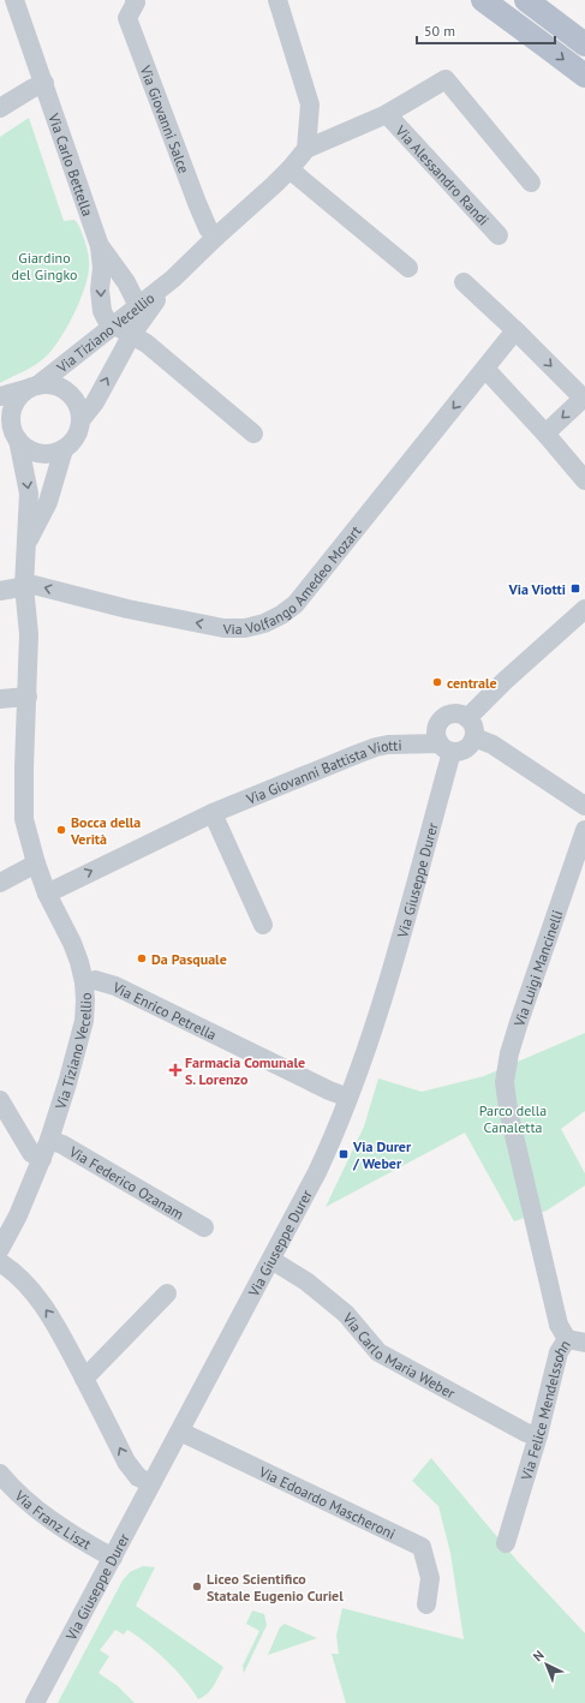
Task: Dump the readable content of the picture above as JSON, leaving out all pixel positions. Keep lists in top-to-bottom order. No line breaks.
{"streets":{"street":["Via Giovanni Salce","Via Carlo Bettella","Via Alessandro Randi","Via Tiziano Vecellio","Via Volfango Amedeo Mozart","Via Giovanni Battista Viotti","Via Giuseppe Durer","Via Luigi Mancinelli","Via Enrico Petrella","Via Federico Ozanam","Via Carlo Maria Weber","Via Felice Mendelssohn","Via Edoardo Mascheroni","Via Franz Liszt"]},"crossings":[["Via Giovanni Salce","Via Tiziano Vecellio"],["Via Carlo Bettella","Via Tiziano Vecellio"],["Via Alessandro Randi","Via Tiziano Vecellio"],["Via Tiziano Vecellio","Via Volfango Amedeo Mozart"],["Via Tiziano Vecellio","Via Giovanni Battista Viotti"],["Via Tiziano Vecellio","Via Enrico Petrella"],["Via Tiziano Vecellio","Via Federico Ozanam"],["Via Giovanni Battista Viotti","Via Giuseppe Durer"],["Via Giuseppe Durer","Via Enrico Petrella"],["Via Giuseppe Durer","Via Carlo Maria Weber"],["Via Giuseppe Durer","Via Edoardo Mascheroni"],["Via Giuseppe Durer","Via Franz Liszt"],["Via Luigi Mancinelli","Via Felice Mendelssohn"],["Via Carlo Maria Weber","Via Felice Mendelssohn"]],"one_way":["Via Volfango Amedeo Mozart","Via Giovanni Battista Viotti"],"parks":["Giardino del Gingko","Parco della Canaletta"],"places":{"transit":["Via Viotti","Via Durer / Weber"],"other":["centrale","Bocca della Verità","Da Pasquale","Liceo Scientifico Statale Eugenio Curiel"],"health":["Farmacia Comunale S. Lorenzo"]},"scale_bar":"50 m","north":"top left"}
